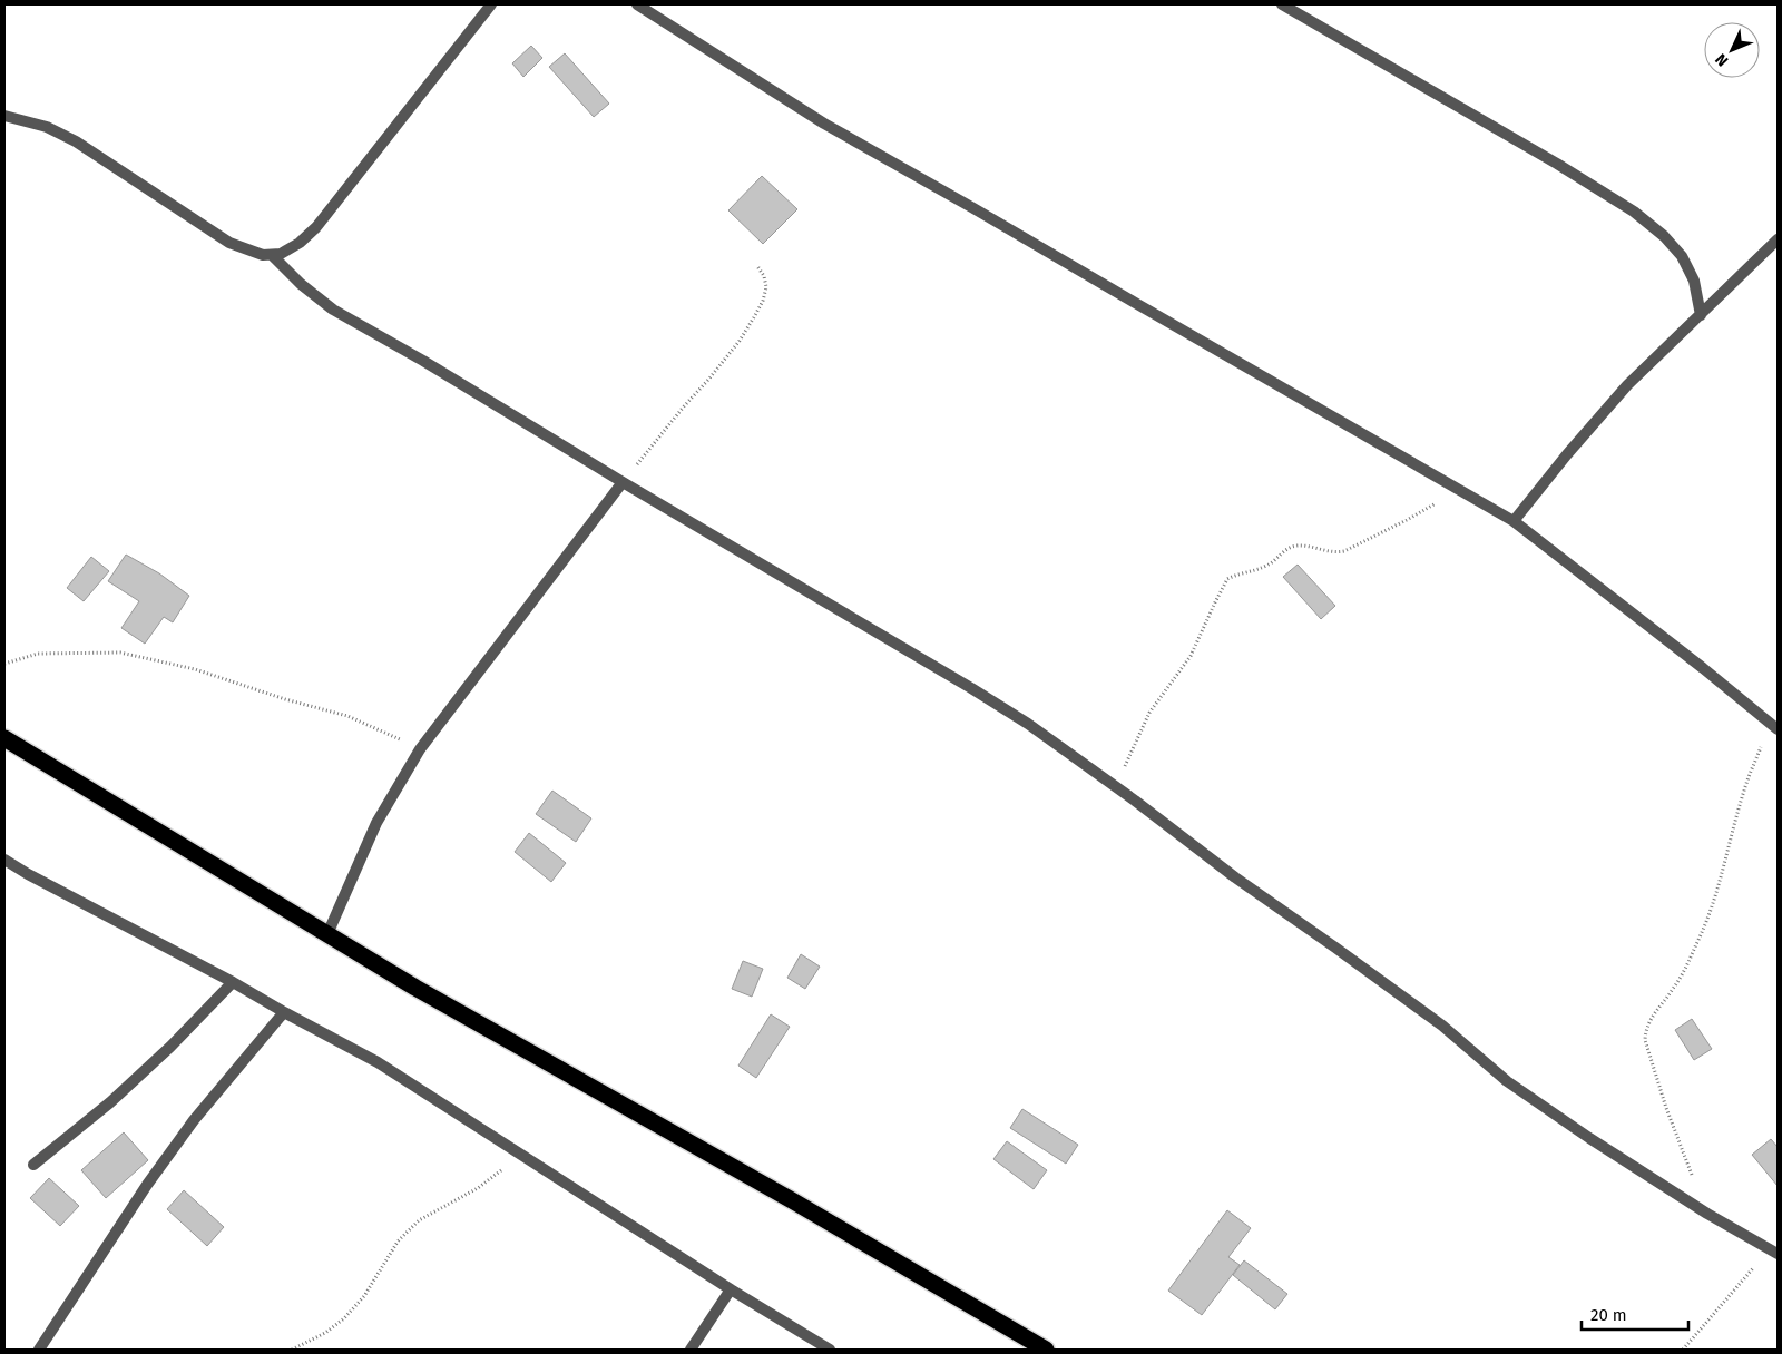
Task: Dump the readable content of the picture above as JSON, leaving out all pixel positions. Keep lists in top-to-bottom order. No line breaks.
{"scale_bar":"20 m","north":"bottom left"}
